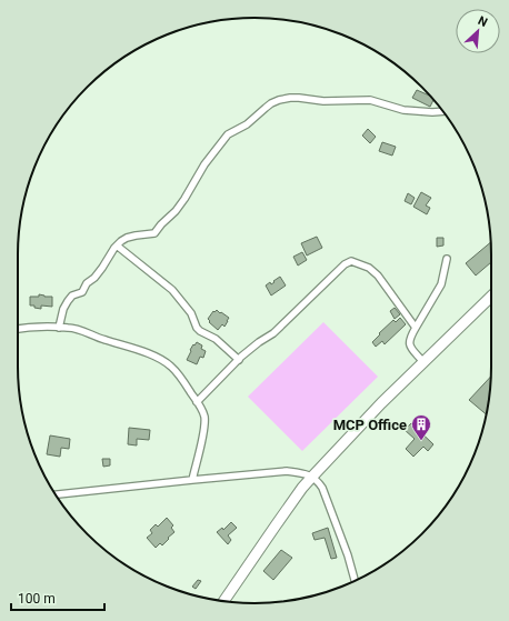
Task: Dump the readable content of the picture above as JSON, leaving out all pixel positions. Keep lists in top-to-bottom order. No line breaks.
{"places":{"building":["MCP Office"]},"scale_bar":"100 m","north":"top right"}
